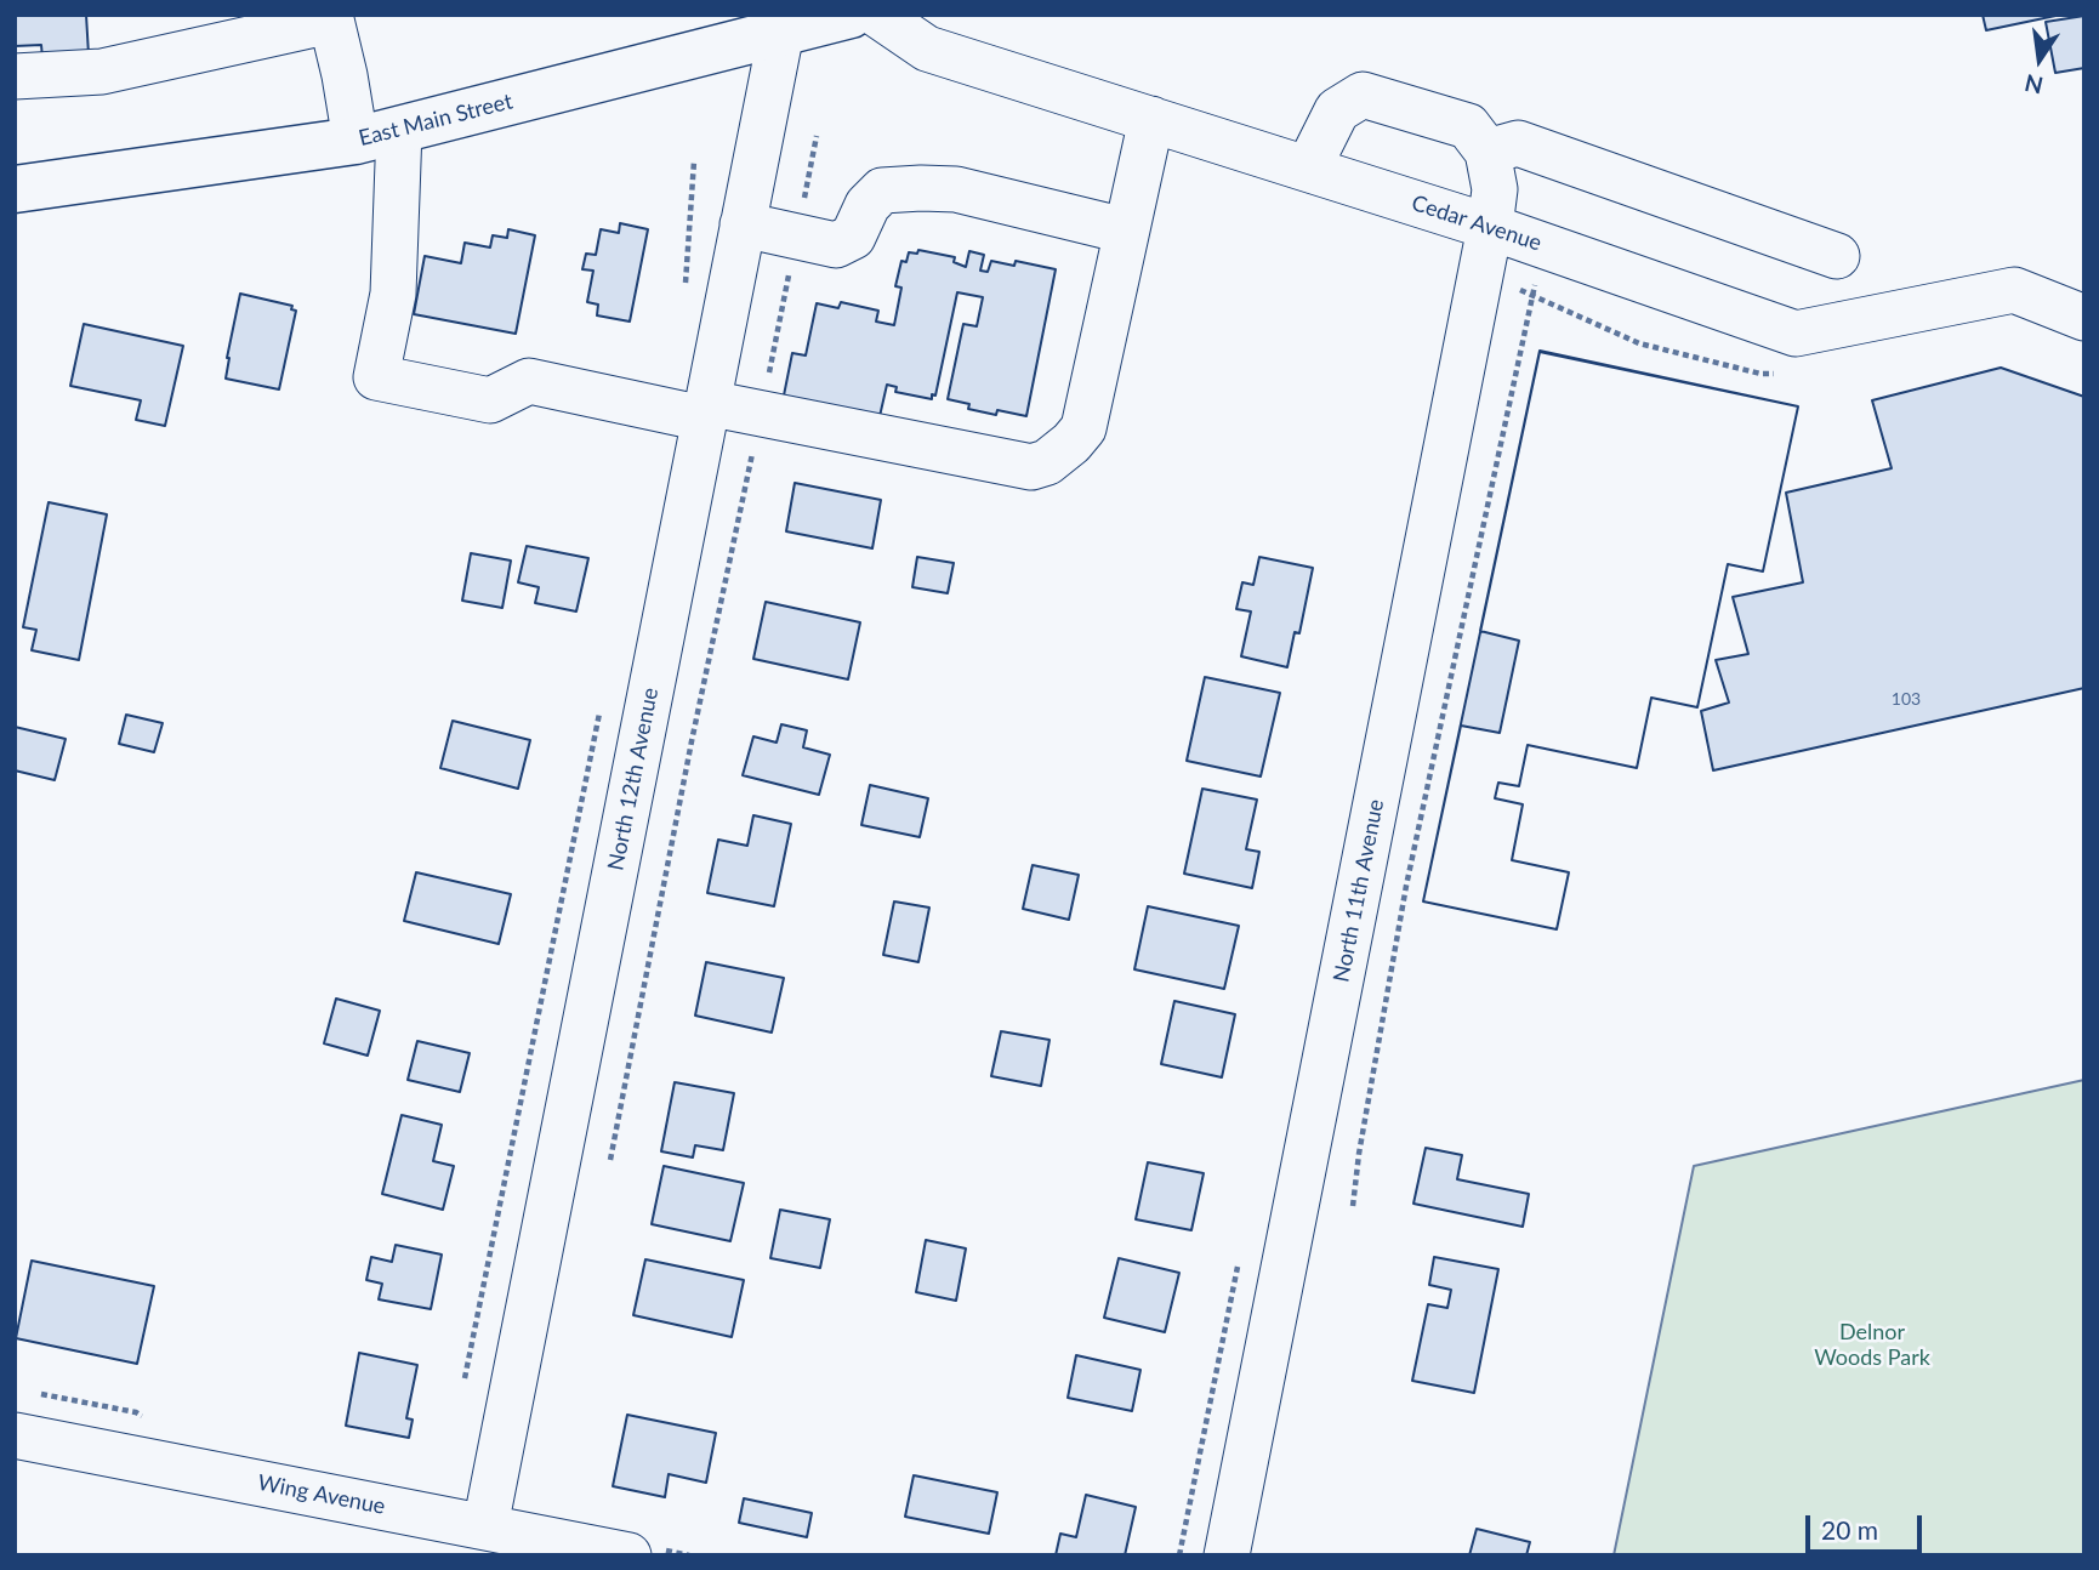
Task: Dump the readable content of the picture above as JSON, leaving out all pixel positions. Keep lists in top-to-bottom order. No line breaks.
{"streets":{"main road":["East Main Street"],"street":["Cedar Avenue","North 12th Avenue","North 11th Avenue","Wing Avenue"]},"crossings":[["East Main Street","North 12th Avenue"],["Cedar Avenue","North 11th Avenue"],["North 12th Avenue","Wing Avenue"]],"parks":["Delnor Woods Park"],"house_numbers":["103"],"scale_bar":"20 m","north":"bottom"}
